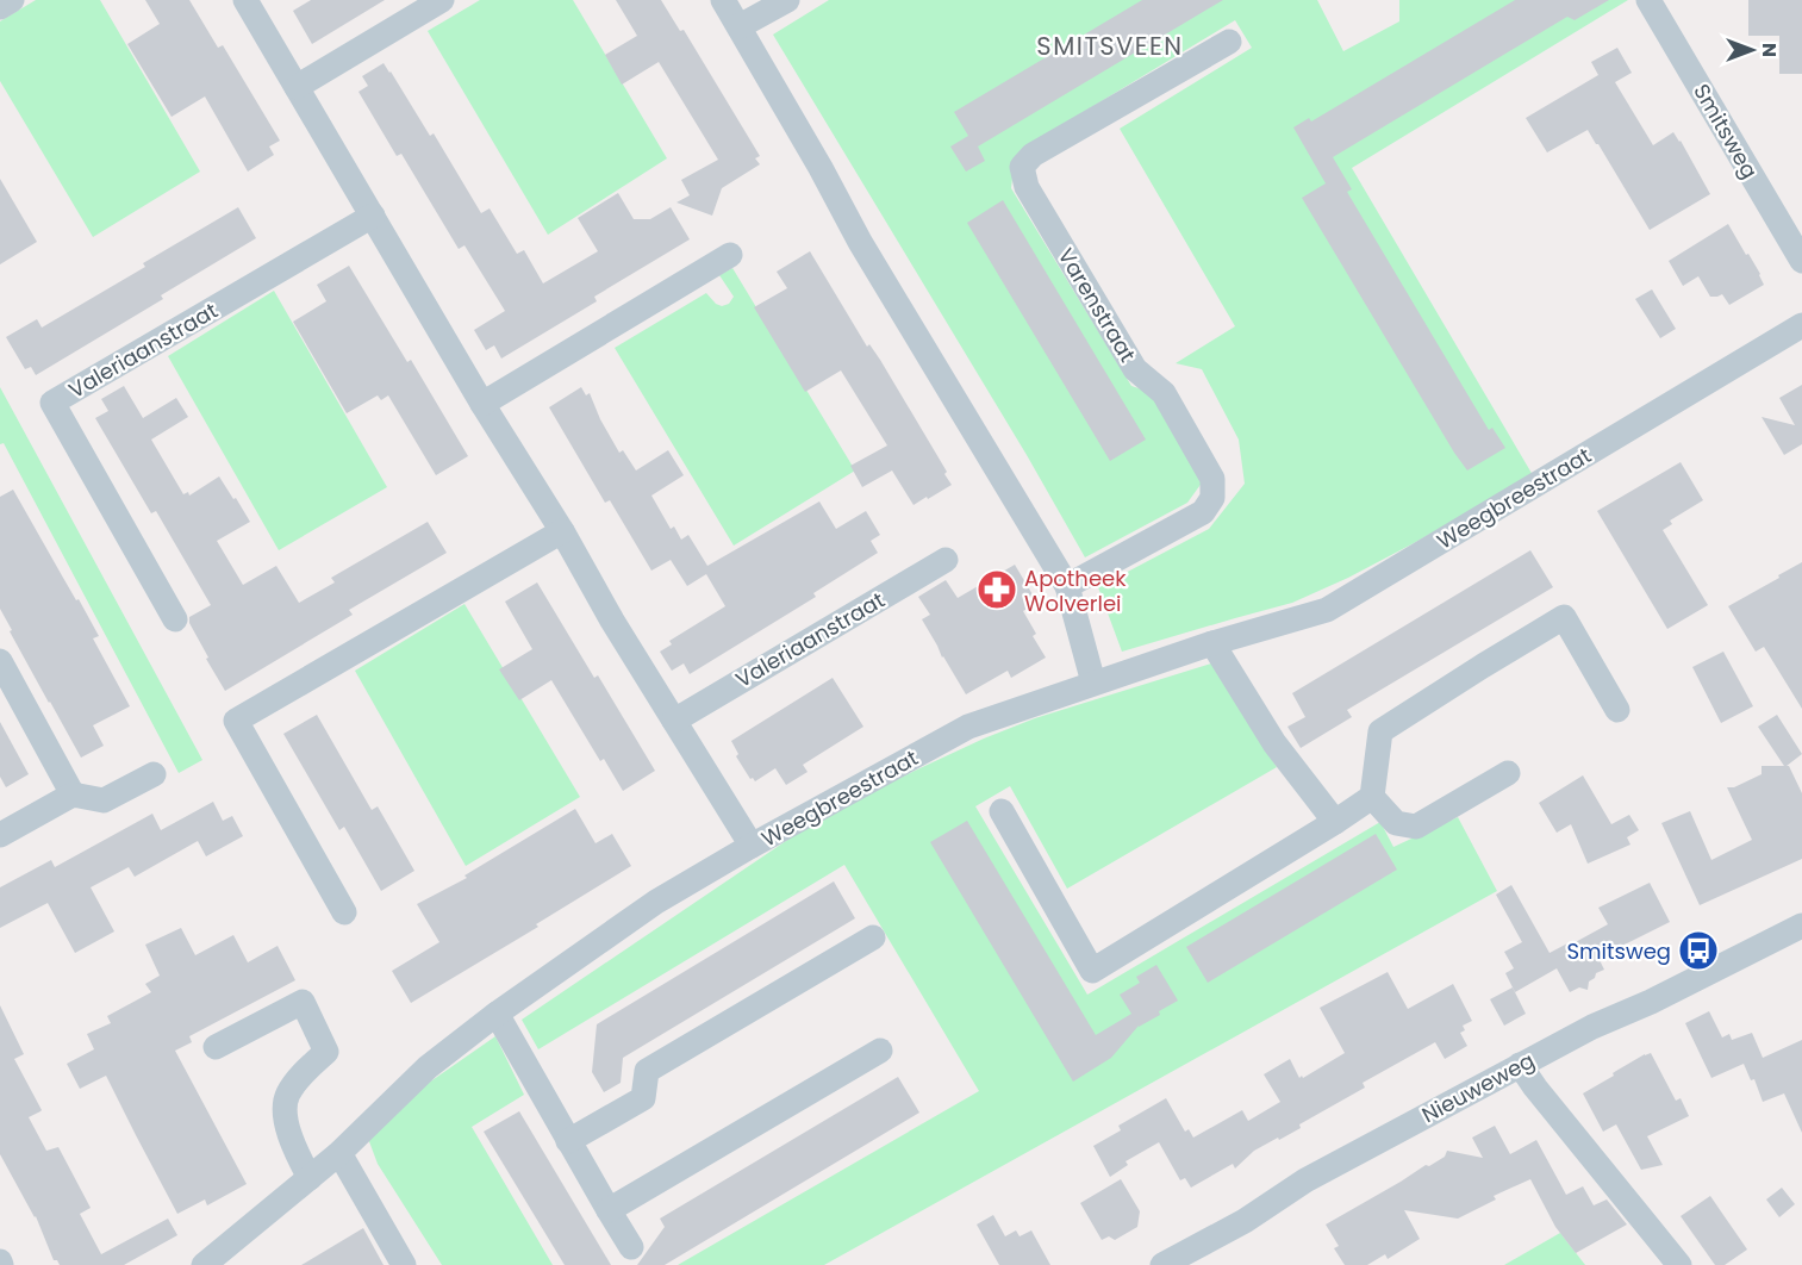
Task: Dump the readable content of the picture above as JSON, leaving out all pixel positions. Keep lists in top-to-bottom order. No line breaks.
{"streets":{"street":["Smitsweg","Varenstraat","Valeriaanstraat","Weegbreestraat","Nieuweweg"]},"districts":["SMITSVEEN"],"places":{"pharmacy":["Apotheek Wolverlei"],"bus stop":["Smitsweg"]},"north":"right"}
